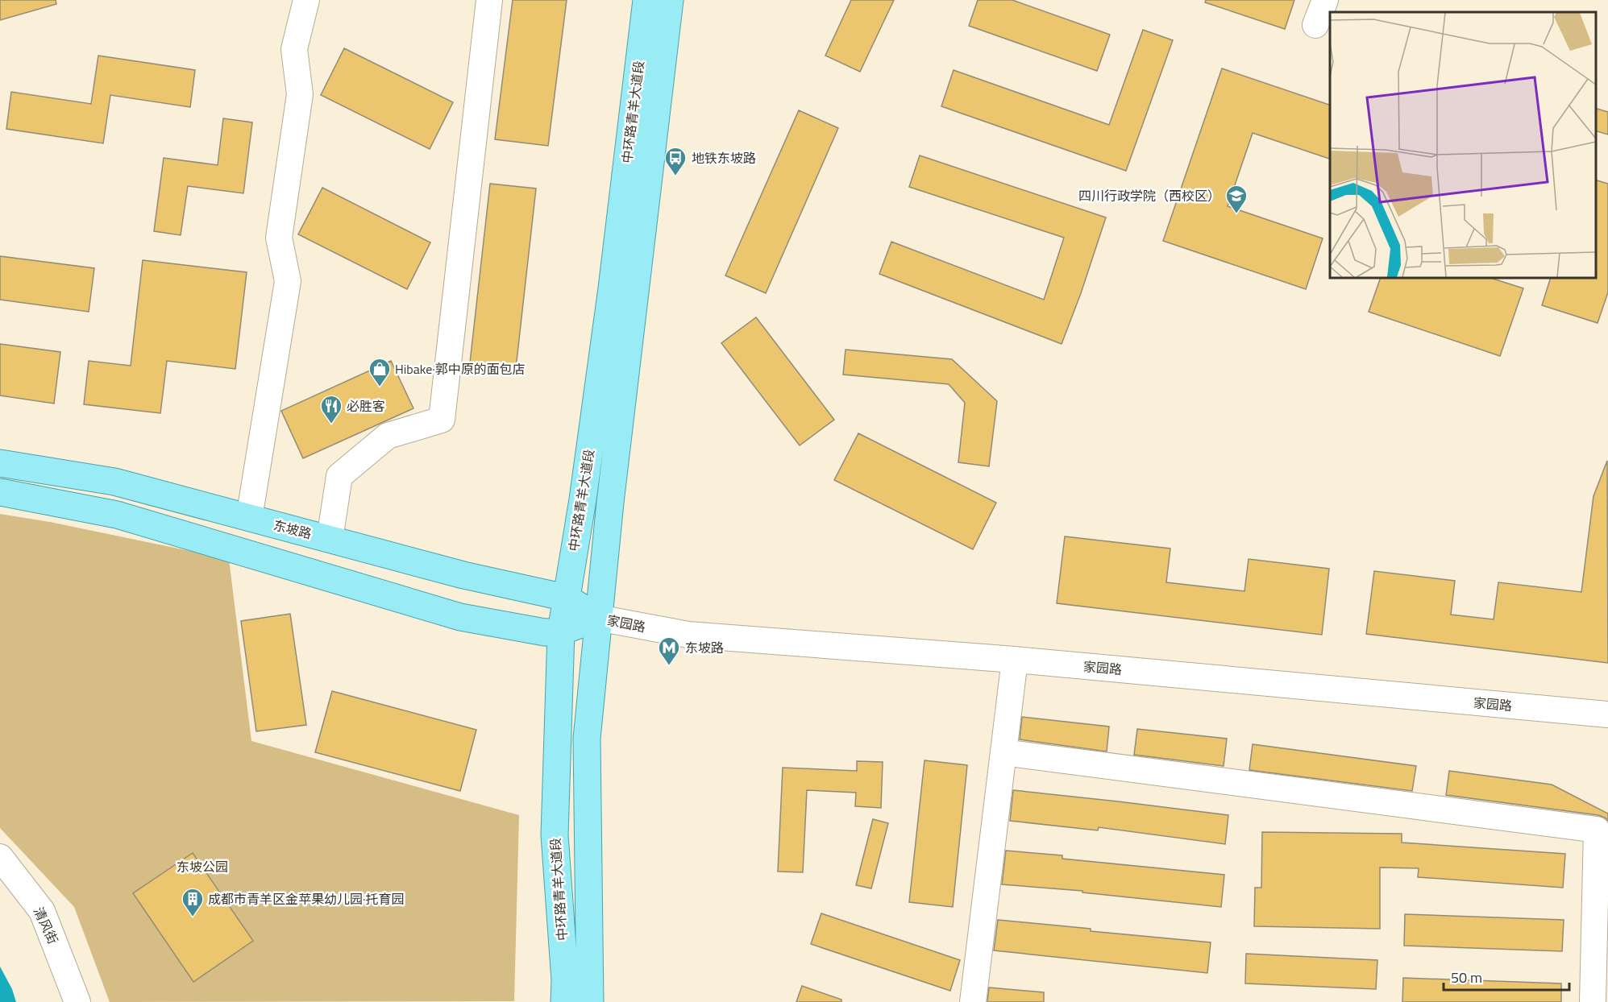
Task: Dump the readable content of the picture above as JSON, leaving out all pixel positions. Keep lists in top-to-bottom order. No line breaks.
{"streets":{"main road":["中环路青羊大道段","东坡路"],"street":["家园路","清风街"]},"crossings":[["中环路青羊大道段","东坡路"],["中环路青羊大道段","家园路"],["东坡路","家园路"]],"parks":["东坡公园"],"places":{"bus stop":["地铁东坡路"],"school or university":["四川行政学院（西校区）"],"shop":["Hibake·郭中原的面包店"],"restaurant":["必胜客"],"metro station":["东坡路"],"building":["成都市青羊区金苹果幼儿园·托育园"]},"scale_bar":"50 m"}
